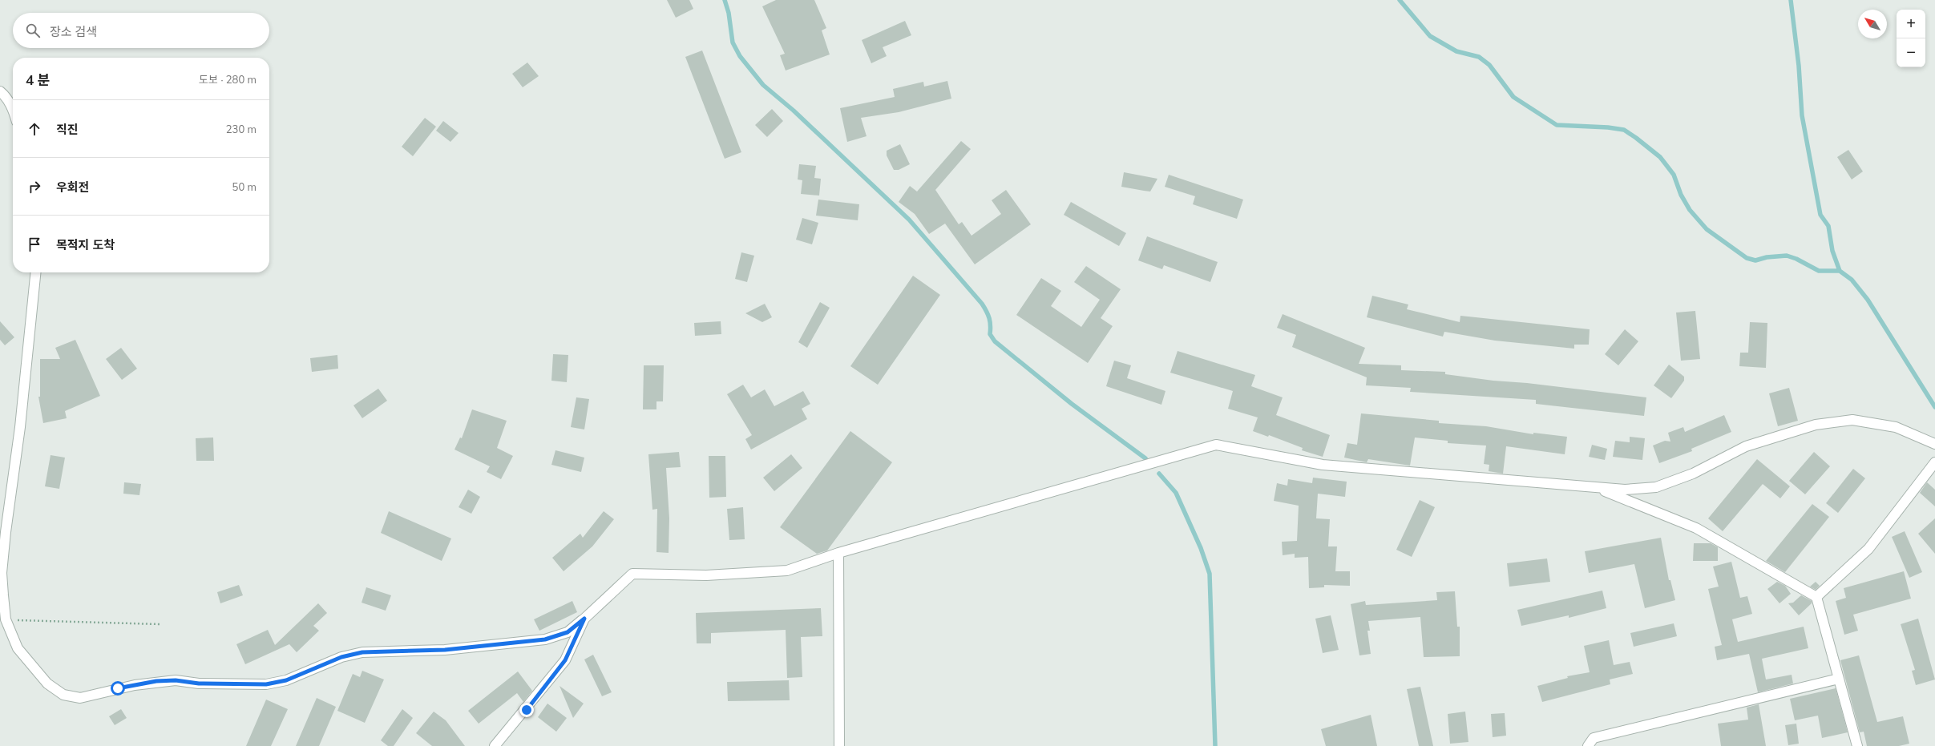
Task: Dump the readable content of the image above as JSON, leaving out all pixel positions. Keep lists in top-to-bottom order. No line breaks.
{"north":"top left","page":{"map_buttons":["+","−"],"search":"장소 검색","heading":["4 분","도보 · 280 m"],"list":[["직진","230 m"],["우회전","50 m"],"목적지 도착"]}}
